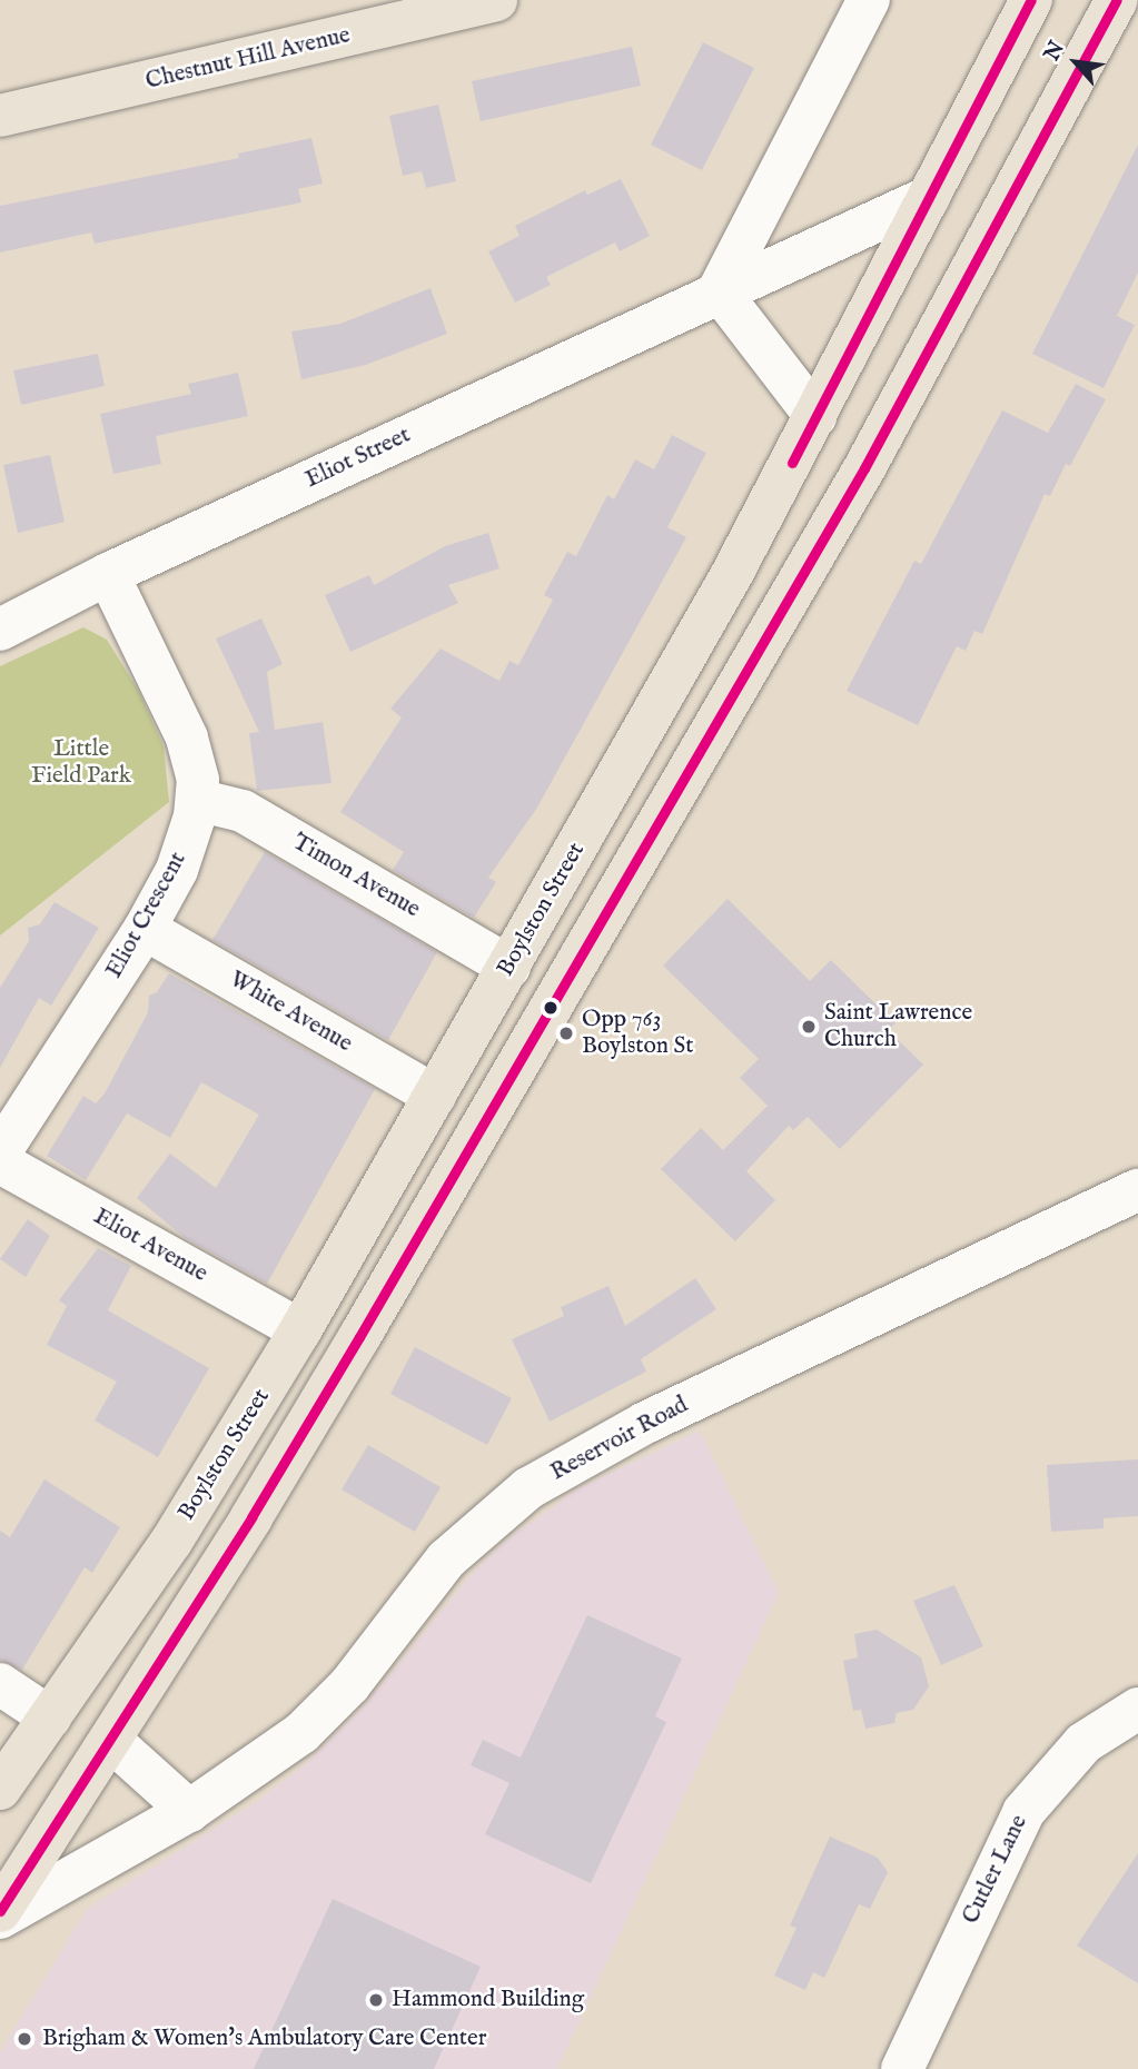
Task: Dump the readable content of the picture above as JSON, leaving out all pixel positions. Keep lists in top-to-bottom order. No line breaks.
{"streets":{"main road":["Chestnut Hill Avenue","Boylston Street"],"street":["Eliot Street","Timon Avenue","Eliot Crescent","White Avenue","Eliot Avenue","Reservoir Road","Cutler Lane"]},"crossings":[["Eliot Street","Boylston Street"],["Eliot Street","Eliot Crescent"],["Timon Avenue","Boylston Street"],["Timon Avenue","Eliot Crescent"],["Boylston Street","White Avenue"],["Boylston Street","Eliot Avenue"],["Eliot Crescent","White Avenue"]],"parks":["Little Field Park"],"places":["Saint Lawrence Church","Opp 763 Boylston St","Hammond Building","Brigham & Women's Ambulatory Care Center"],"north":"top left"}
